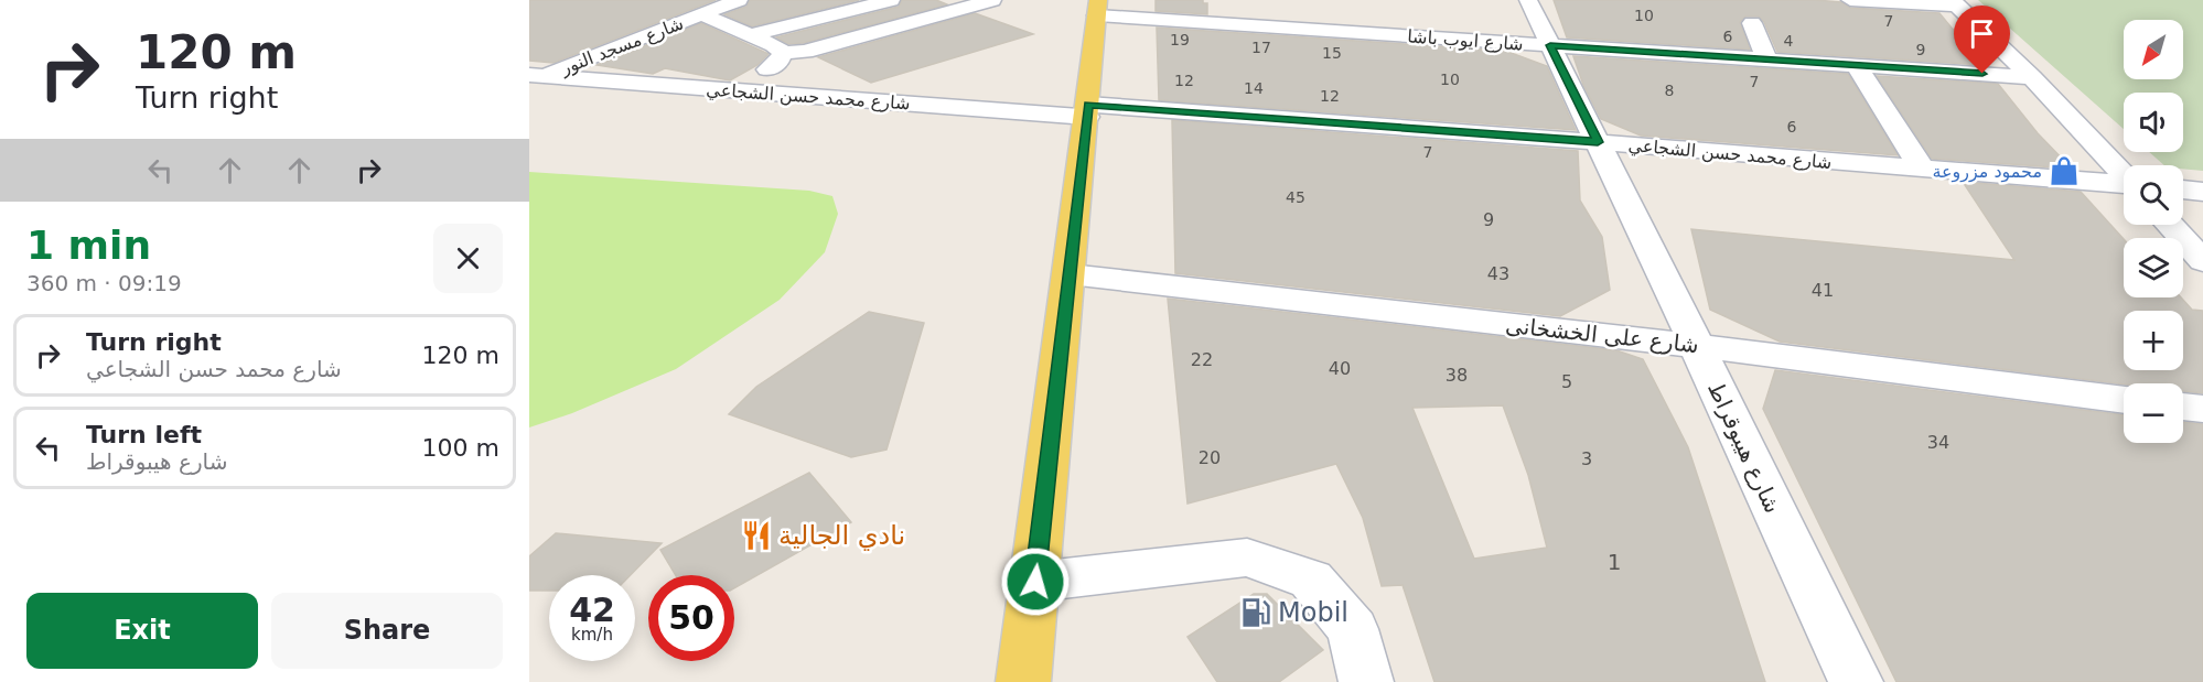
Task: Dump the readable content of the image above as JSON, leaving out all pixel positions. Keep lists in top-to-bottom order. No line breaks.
{"streets":{"street":["شارع ايوب باشا","شارع مسجد النور","شارع محمد حسن الشجاعي","شارع على الخشخانى","شارع هيبوقراط"]},"crossings":[["شارع ايوب باشا","شارع هيبوقراط"],["شارع مسجد النور","شارع محمد حسن الشجاعي"],["شارع محمد حسن الشجاعي","شارع هيبوقراط"],["شارع على الخشخانى","شارع هيبوقراط"]],"places":{"shop":["محمود مزروعة"],"restaurant":["نادي الجالية"],"fuel station":["Mobil"]},"house_numbers":["10","7","6","19","4","17","9","15","10","12","7","14","8","12","6","7","45","9","43","41","22","40","38","5","34","20","3","1"],"north":"bottom left","page":{"turn":["120 m","Turn right"],"map_buttons":["+","−"],"heading":["1 min","360 m · 09:19"],"list":[{"name":"Turn right","note":"شارع محمد حسن الشجاعي","value":"120 m"},{"name":"Turn left","note":"شارع هيبوقراط","value":"100 m"}],"speed":"42 km/h","limit":"50","buttons":["Exit","Share"]}}
